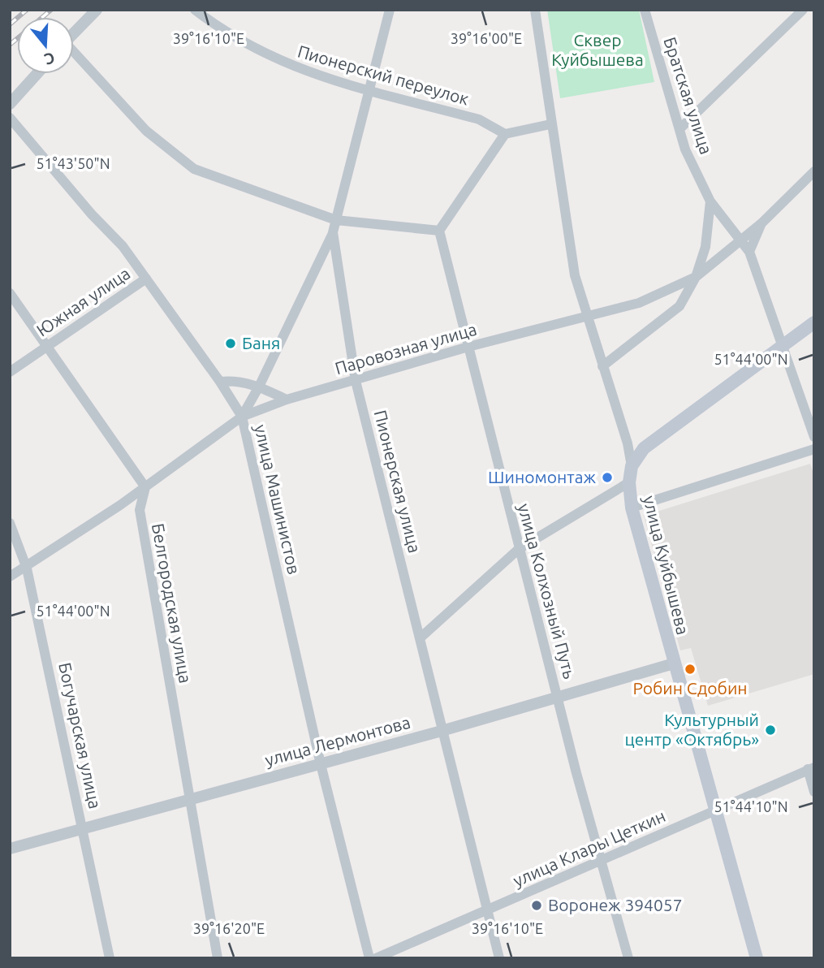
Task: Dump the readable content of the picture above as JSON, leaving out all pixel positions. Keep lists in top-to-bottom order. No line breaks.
{"streets":{"main road":["улица Куйбышева"],"street":["Пионерский переулок","Братская улица","Южная улица","Паровозная улица","Пионерская улица","улица Машинистов","улица Колхозный Путь","Белгородская улица","Богучарская улица","улица Лермонтова","улица Клары Цеткин"]},"crossings":[["Пионерский переулок","Пионерская улица"],["Братская улица","Паровозная улица"],["Южная улица","улица Машинистов"],["Паровозная улица","Пионерская улица"],["Паровозная улица","улица Машинистов"],["Паровозная улица","улица Куйбышева"],["Паровозная улица","улица Колхозный Путь"],["Паровозная улица","Белгородская улица"],["Паровозная улица","Богучарская улица"],["Пионерская улица","улица Лермонтова"],["Пионерская улица","улица Клары Цеткин"],["улица Машинистов","улица Лермонтова"],["улица Куйбышева","улица Лермонтова"],["улица Куйбышева","улица Клары Цеткин"],["улица Колхозный Путь","улица Лермонтова"],["улица Колхозный Путь","улица Клары Цеткин"],["Белгородская улица","улица Лермонтова"],["Богучарская улица","улица Лермонтова"]],"parks":["Сквер Куйбышева"],"places":["Баня","Шиномонтаж","Робин Сдобин","Культурный центр «Октябрь»","Воронеж 394057"],"north":"bottom","coordinates":["39°16'10\"E","39°16'00\"E","51°43'50\"N","51°44'00\"N","51°44'10\"N","39°16'20\"E"]}
